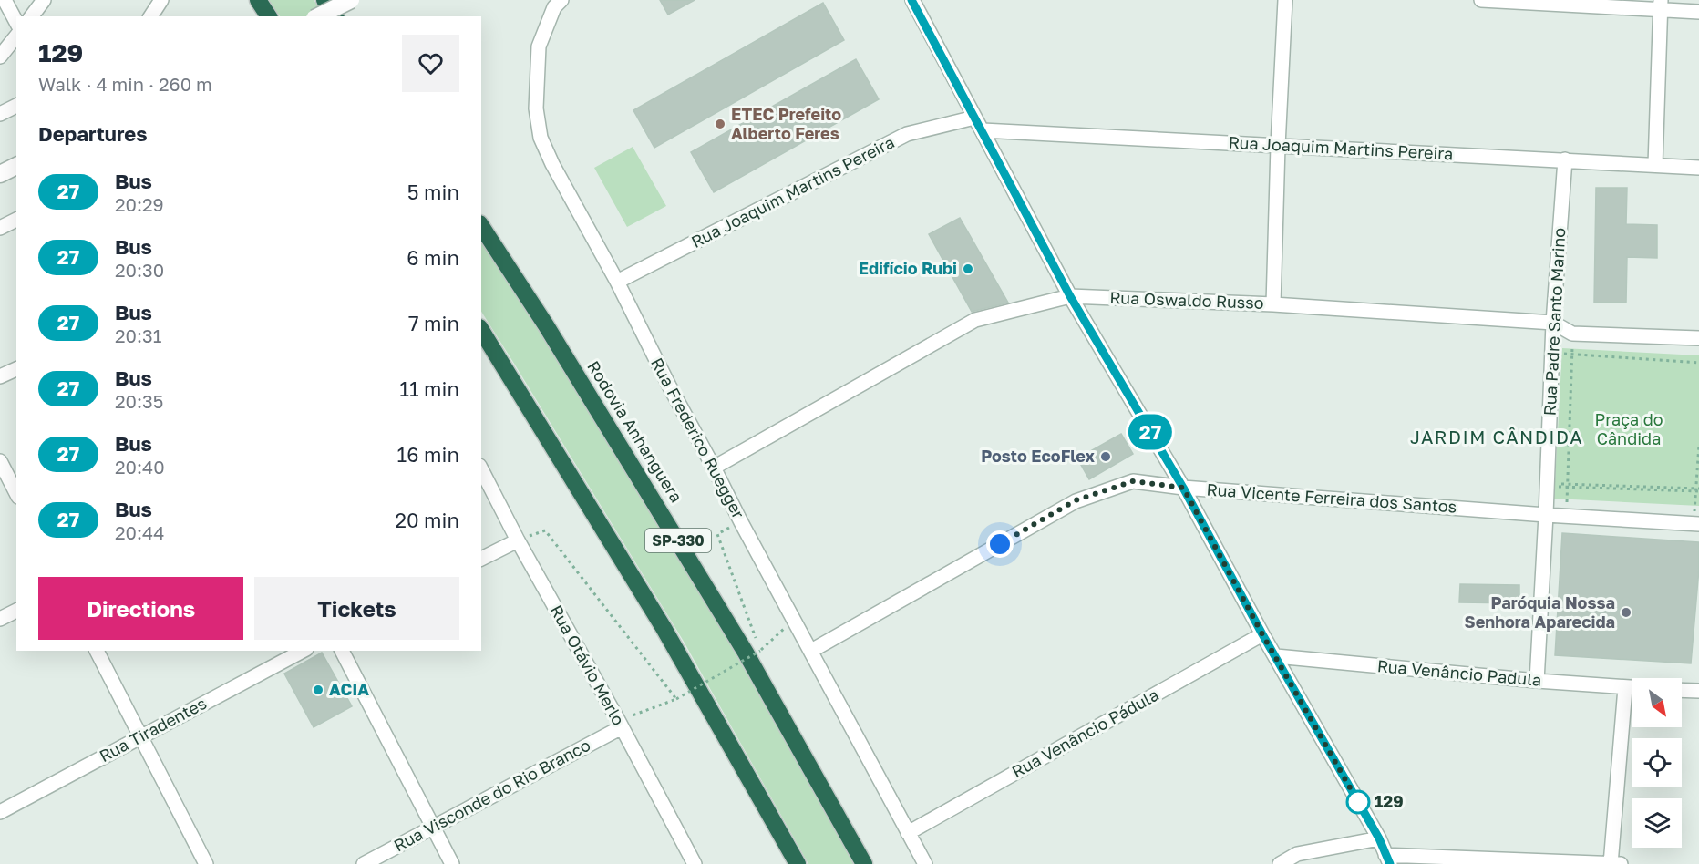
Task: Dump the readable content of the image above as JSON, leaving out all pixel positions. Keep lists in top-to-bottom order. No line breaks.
{"streets":{"highway":["Rodovia Anhanguera","SP-330"],"street":["Rua Joaquim Martins Pereira","Rua Oswaldo Russo","Rua Padre Santo Marino","Rua Frederico Ruegger","Rua Vicente Ferreira dos Santos","Rua Otávio Merlo","Rua Venâncio Padula","Rua Tiradentes","Rua Venâncio Pádula","Rua Visconde do Rio Branco"]},"crossings":[["Rua Joaquim Martins Pereira","Rua Padre Santo Marino"],["Rua Joaquim Martins Pereira","Rua Frederico Ruegger"],["Rua Oswaldo Russo","Rua Padre Santo Marino"],["Rua Oswaldo Russo","Rua Frederico Ruegger"],["Rua Padre Santo Marino","Rua Vicente Ferreira dos Santos"],["Rua Padre Santo Marino","Rua Venâncio Padula"],["Rua Frederico Ruegger","Rua Vicente Ferreira dos Santos"],["Rua Frederico Ruegger","Rua Venâncio Pádula"],["Rua Otávio Merlo","Rua Visconde do Rio Branco"]],"districts":["JARDIM CÂNDIDA"],"parks":["Praça do Cândida"],"places":["ETEC Prefeito Alberto Feres","Edifício Rubi","Posto EcoFlex","Paróquia Nossa Senhora Aparecida","ACIA","129"],"lines":["bus line 27"],"north":"bottom right","page":{"on_map":"27","heading":[["129","Walk · 4 min · 260 m"],"Departures"],"list":[{"mark":"27","name":"Bus","note":"20:29","value":"5 min"},{"mark":"27","name":"Bus","note":"20:30","value":"6 min"},{"mark":"27","name":"Bus","note":"20:31","value":"7 min"},{"mark":"27","name":"Bus","note":"20:35","value":"11 min"},{"mark":"27","name":"Bus","note":"20:40","value":"16 min"},{"mark":"27","name":"Bus","note":"20:44","value":"20 min"}],"buttons":["Directions","Tickets"]}}
